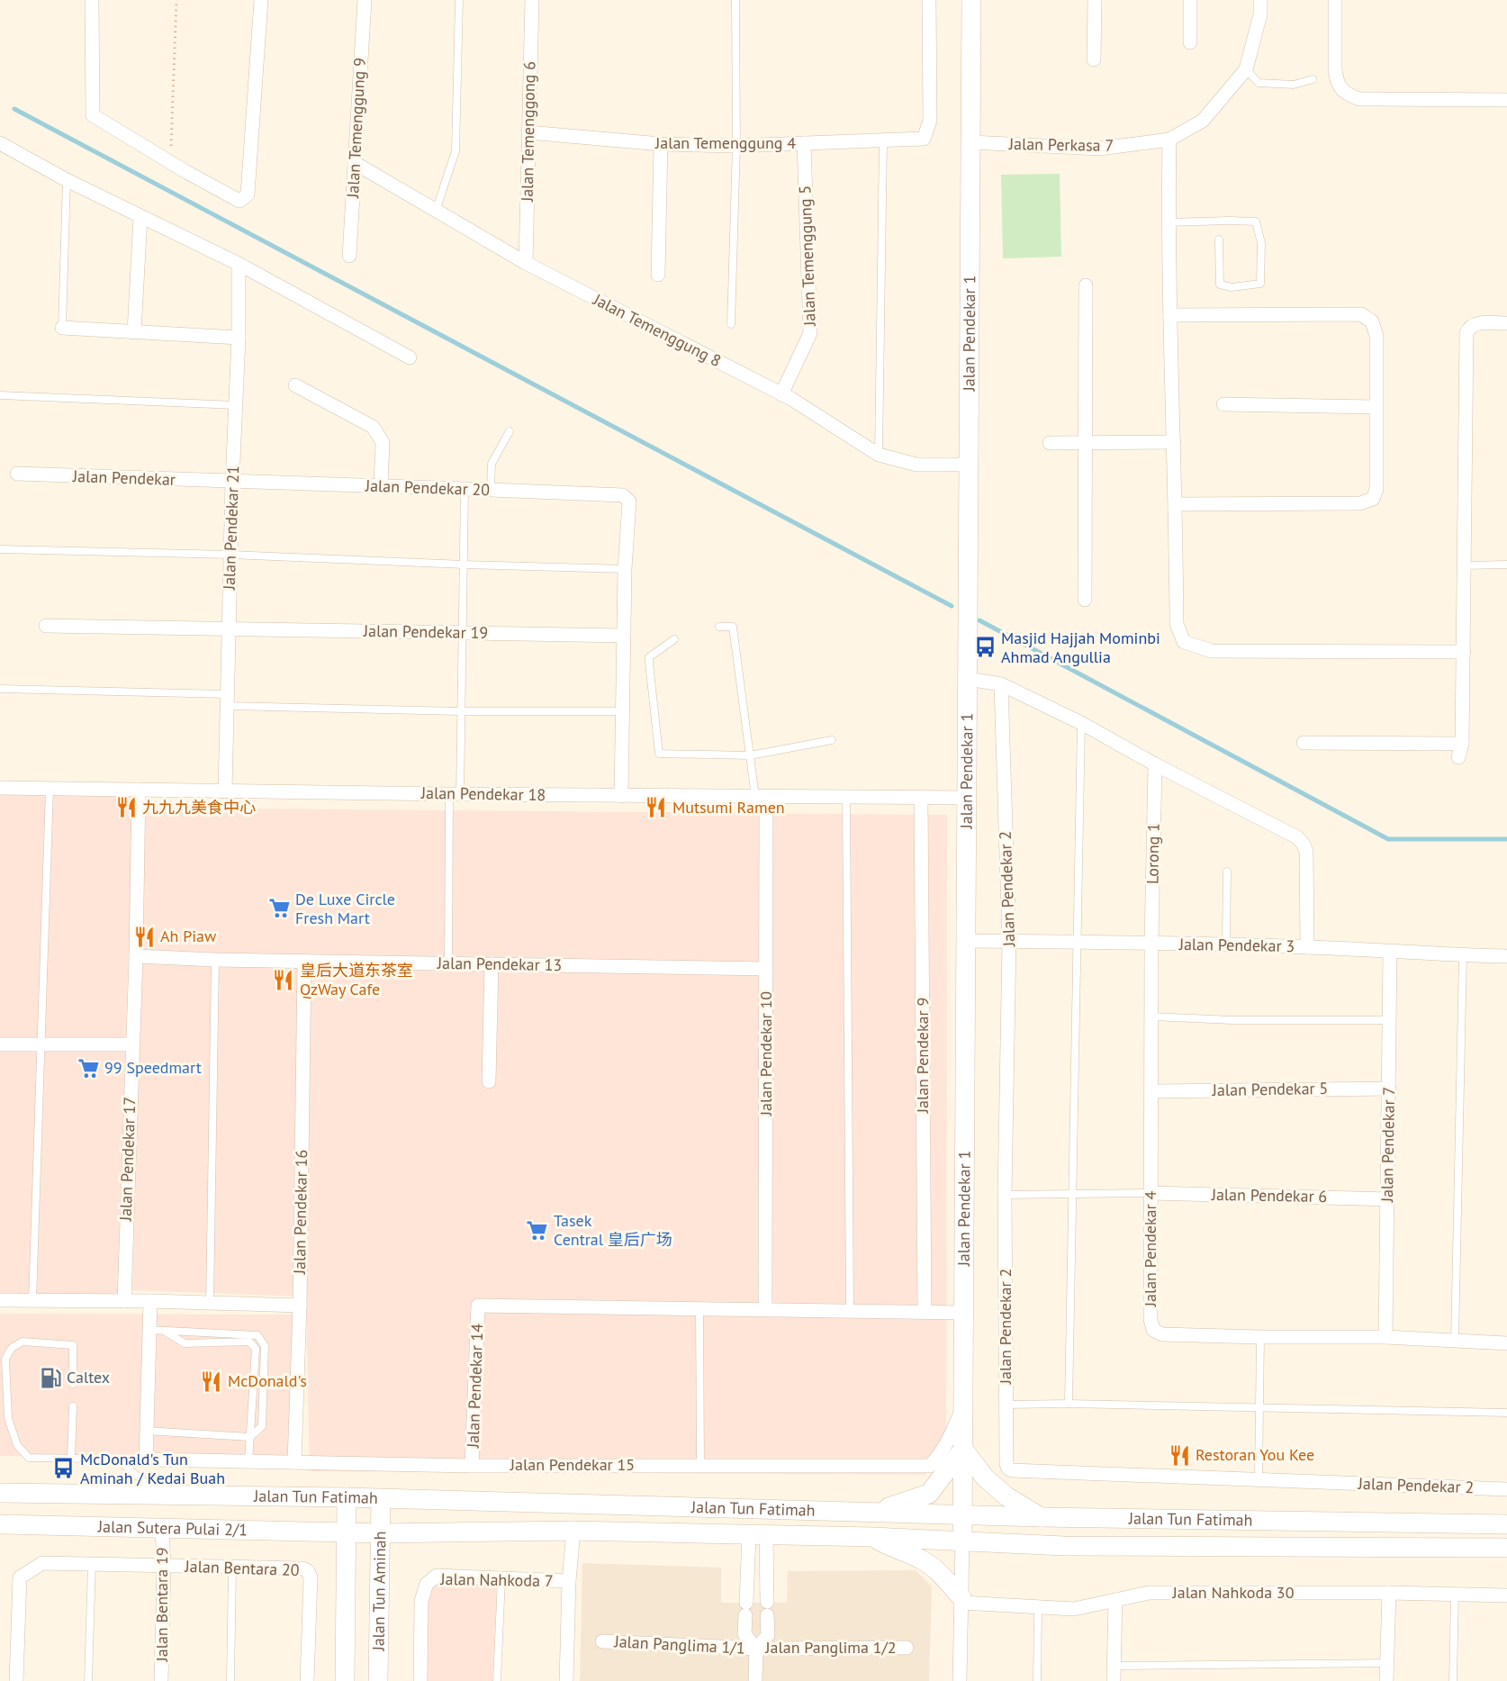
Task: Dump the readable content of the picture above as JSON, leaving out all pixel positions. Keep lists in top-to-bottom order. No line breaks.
{"streets":{"main road":["Jalan Pendekar 1","Jalan Tun Fatimah","Jalan Sutera Pulai 2/1","Jalan Tun Aminah"],"street":["Jalan Temenggung 9","Jalan Temenggong 6","Jalan Temenggung 4","Jalan Perkasa 7","Jalan Temenggung 5","Jalan Temenggung 8","Jalan Pendekar","Jalan Pendekar 20","Jalan Pendekar 21","Jalan Pendekar 19","Jalan Pendekar 18","Lorong 1","Jalan Pendekar 2","Jalan Pendekar 3","Jalan Pendekar 13","Jalan Pendekar 10","Jalan Pendekar 9","Jalan Pendekar 5","Jalan Pendekar 7","Jalan Pendekar 17","Jalan Pendekar 6","Jalan Pendekar 16","Jalan Pendekar 4","Jalan Pendekar 14","Jalan Pendekar 15","Jalan Bentara 20","Jalan Nahkoda 7","Jalan Nahkoda 30","Jalan Bentara 19","Jalan Panglima 1/1","Jalan Panglima 1/2"]},"crossings":[["Jalan Temenggung 9","Jalan Temenggung 8"],["Jalan Temenggong 6","Jalan Temenggung 4"],["Jalan Temenggong 6","Jalan Temenggung 8"],["Jalan Temenggung 4","Jalan Temenggung 5"],["Jalan Perkasa 7","Jalan Pendekar 1"],["Jalan Temenggung 5","Jalan Temenggung 8"],["Jalan Temenggung 8","Jalan Pendekar 1"],["Jalan Pendekar 1","Jalan Pendekar 18"],["Jalan Pendekar 1","Jalan Pendekar 3"],["Jalan Pendekar 1","Jalan Pendekar 15"],["Jalan Pendekar 1","Jalan Tun Fatimah"],["Jalan Pendekar","Jalan Pendekar 20"],["Jalan Pendekar","Jalan Pendekar 21"],["Jalan Pendekar 20","Jalan Pendekar 21"],["Jalan Pendekar 21","Jalan Pendekar 19"],["Jalan Pendekar 21","Jalan Pendekar 18"],["Jalan Pendekar 18","Jalan Pendekar 10"],["Jalan Pendekar 18","Jalan Pendekar 9"],["Jalan Pendekar 18","Jalan Pendekar 17"],["Lorong 1","Jalan Pendekar 3"],["Lorong 1","Jalan Pendekar 4"],["Jalan Pendekar 2","Jalan Pendekar 3"],["Jalan Pendekar 3","Jalan Pendekar 7"],["Jalan Pendekar 3","Jalan Pendekar 4"],["Jalan Pendekar 13","Jalan Pendekar 10"],["Jalan Pendekar 13","Jalan Pendekar 17"],["Jalan Pendekar 13","Jalan Pendekar 16"],["Jalan Pendekar 5","Jalan Pendekar 7"],["Jalan Pendekar 5","Jalan Pendekar 4"],["Jalan Pendekar 7","Jalan Pendekar 6"],["Jalan Pendekar 7","Jalan Pendekar 4"],["Jalan Pendekar 6","Jalan Pendekar 4"],["Jalan Pendekar 16","Jalan Pendekar 15"],["Jalan Pendekar 14","Jalan Pendekar 15"],["Jalan Tun Fatimah","Jalan Sutera Pulai 2/1"],["Jalan Tun Fatimah","Jalan Tun Aminah"],["Jalan Sutera Pulai 2/1","Jalan Tun Aminah"],["Jalan Sutera Pulai 2/1","Jalan Bentara 19"],["Jalan Bentara 20","Jalan Bentara 19"],["Jalan Panglima 1/1","Jalan Panglima 1/2"]],"places":{"bus stop":["Masjid Hajjah Mominbi Ahmad Angullia","McDonald's Tun Aminah / Kedai Buah"],"restaurant":["九九九美食中心","Mutsumi Ramen","Ah Piaw","皇后大道东茶室 QzWay Cafe","McDonald's","Restoran You Kee"],"supermarket":["De Luxe Circle Fresh Mart","99 Speedmart","Tasek Central 皇后广场"],"fuel station":["Caltex"]}}
